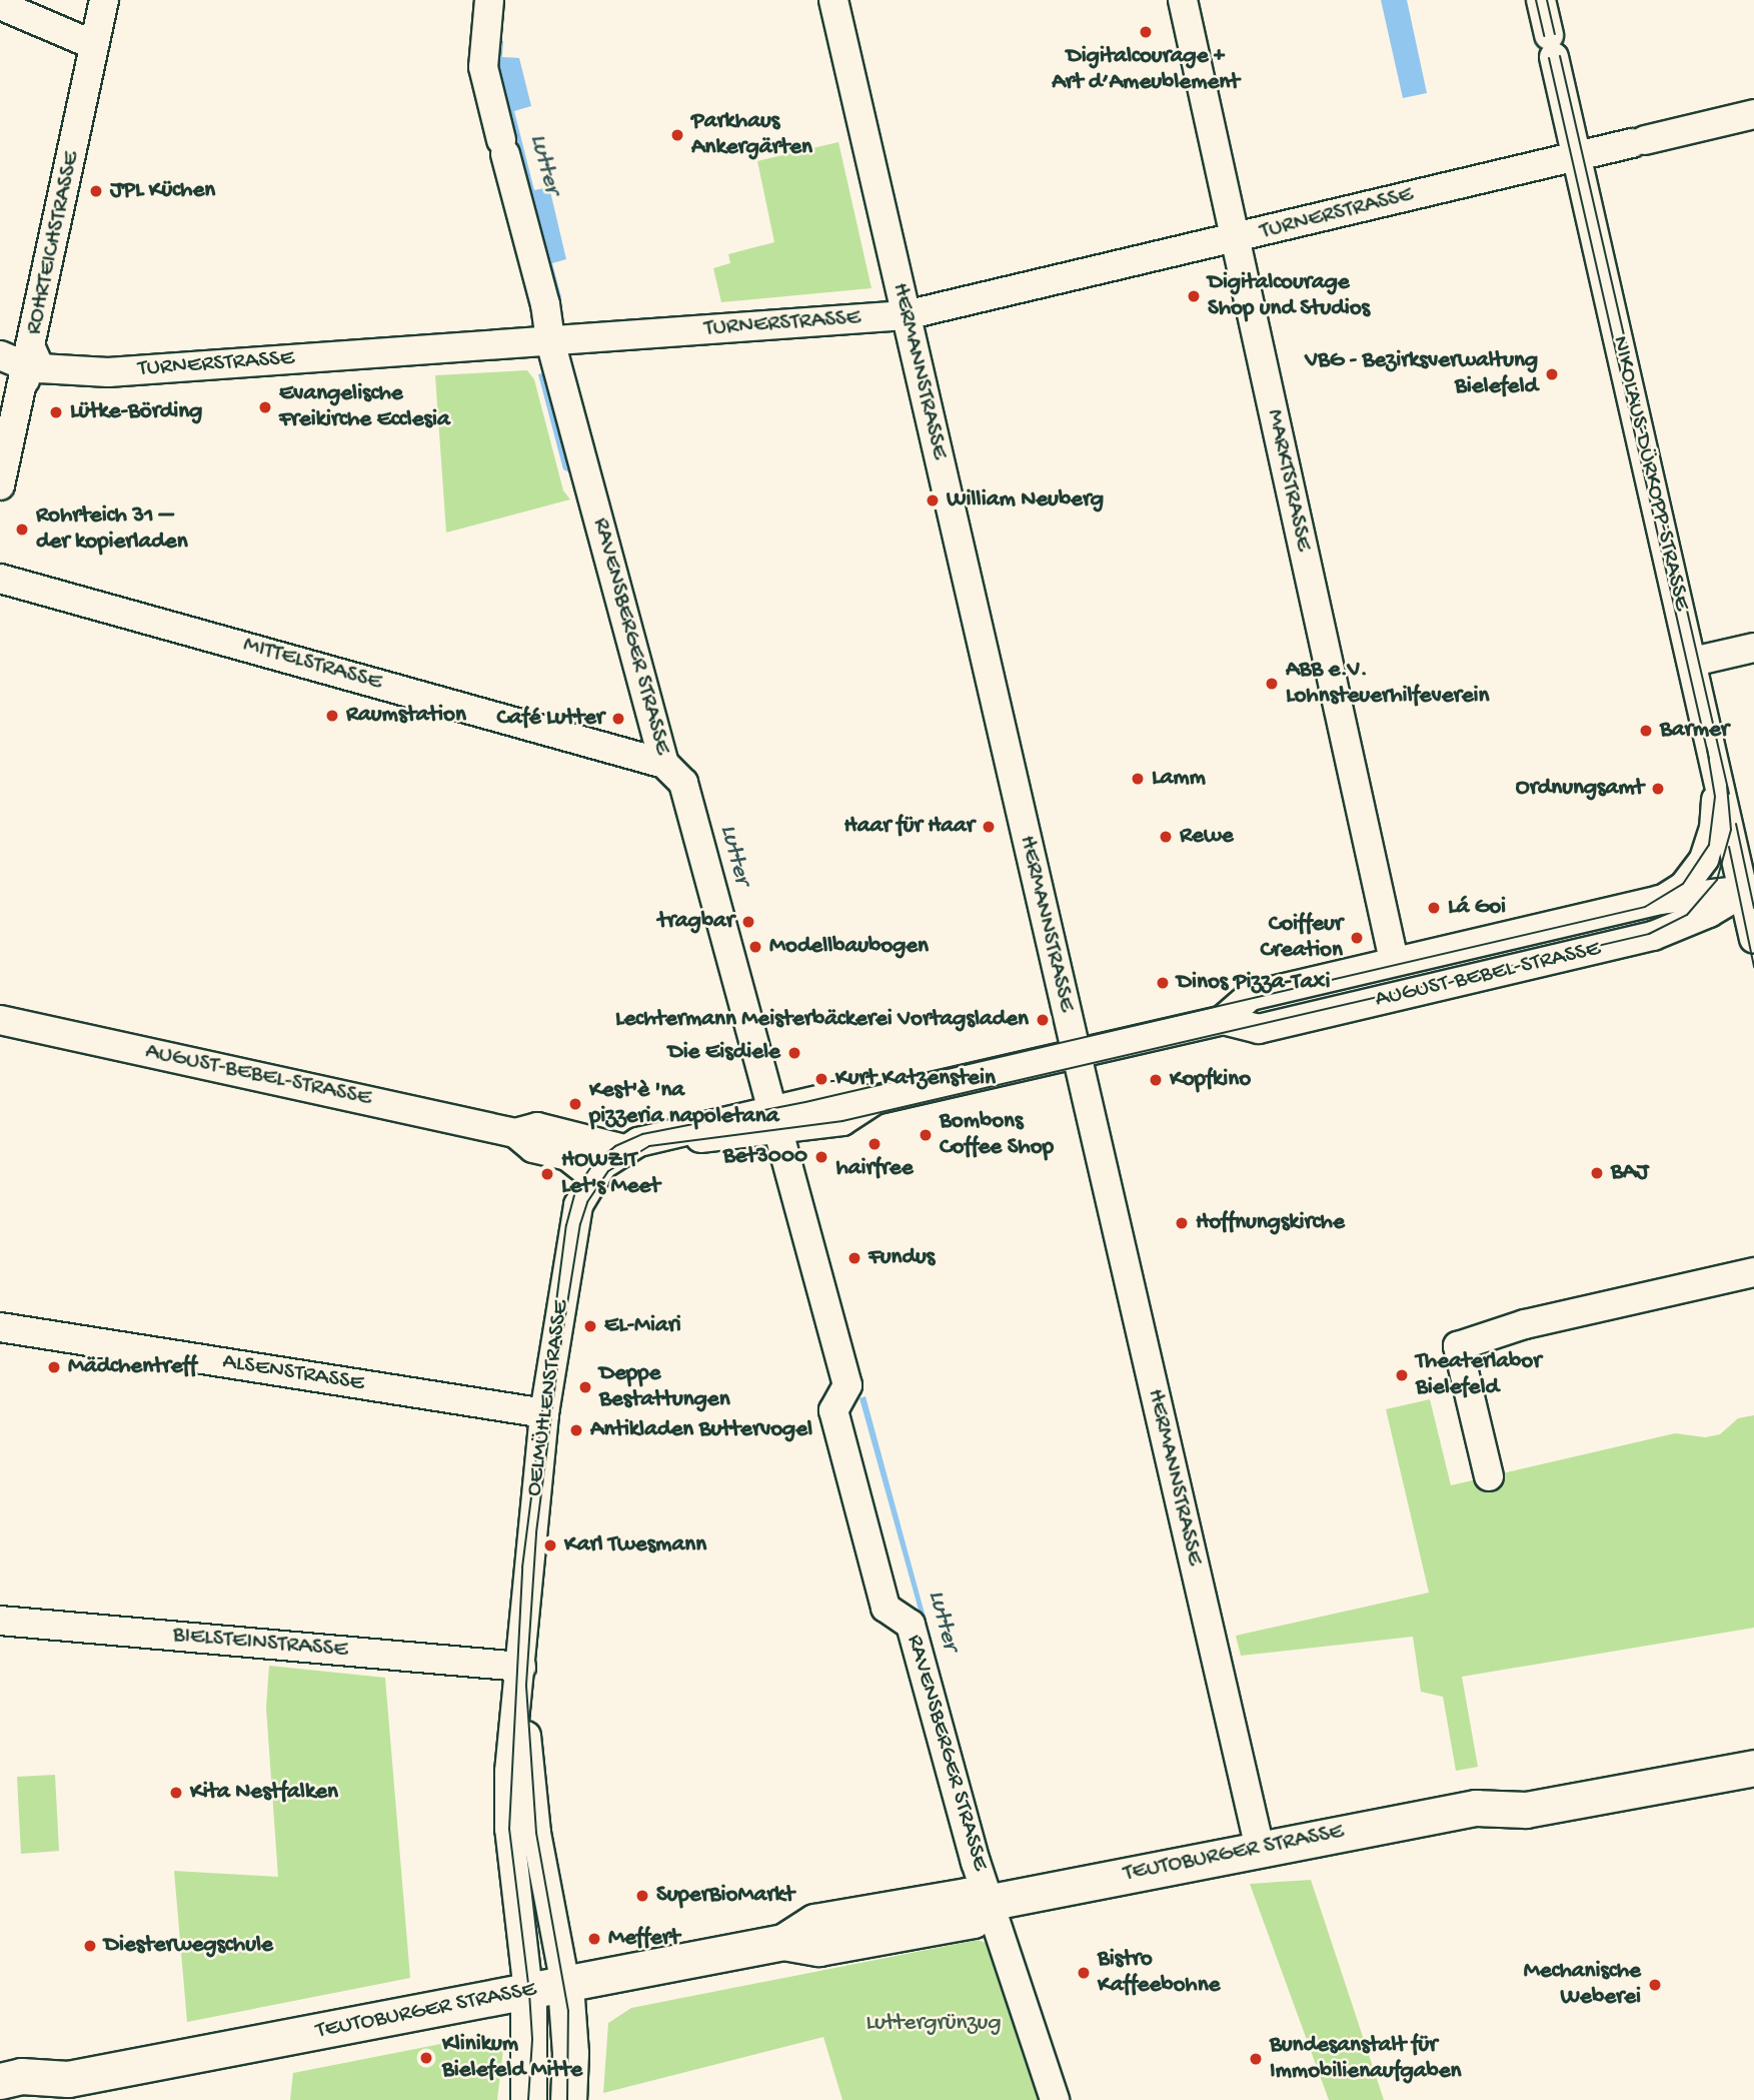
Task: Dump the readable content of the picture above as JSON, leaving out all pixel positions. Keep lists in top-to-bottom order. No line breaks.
{"streets":{"street":["TURNERSTRASSE","ROHRTEICHSTRASSE","HERMANNSTRASSE","NIKOLAUS-DÜRKOPP-STRASSE","MARKTSTRASSE","RAVENSBERGER STRASSE","MITTELSTRASSE","AUGUST-BEBEL-STRASSE","ALSENSTRASSE","OELMÜHLENSTRASSE","BIELSTEINSTRASSE","TEUTOBURGER STRASSE"]},"crossings":[["TURNERSTRASSE","ROHRTEICHSTRASSE"],["TURNERSTRASSE","HERMANNSTRASSE"],["TURNERSTRASSE","NIKOLAUS-DÜRKOPP-STRASSE"],["TURNERSTRASSE","MARKTSTRASSE"],["TURNERSTRASSE","RAVENSBERGER STRASSE"],["HERMANNSTRASSE","AUGUST-BEBEL-STRASSE"],["HERMANNSTRASSE","TEUTOBURGER STRASSE"],["NIKOLAUS-DÜRKOPP-STRASSE","AUGUST-BEBEL-STRASSE"],["MARKTSTRASSE","AUGUST-BEBEL-STRASSE"],["RAVENSBERGER STRASSE","MITTELSTRASSE"],["RAVENSBERGER STRASSE","AUGUST-BEBEL-STRASSE"],["RAVENSBERGER STRASSE","TEUTOBURGER STRASSE"],["AUGUST-BEBEL-STRASSE","OELMÜHLENSTRASSE"],["ALSENSTRASSE","OELMÜHLENSTRASSE"],["OELMÜHLENSTRASSE","BIELSTEINSTRASSE"],["OELMÜHLENSTRASSE","TEUTOBURGER STRASSE"]],"water":["Lutter"],"parks":["Luttergrünzug"],"places":["Digitalcourage + Art d’Ameublement","Parkhaus Ankergärten","JPL Küchen","Digitalcourage Shop und Studios","VBG - Bezirksverwaltung Bielefeld","Evangelische Freikirche Ecclesia","Lütke-Börding","William Neuberg","Rohrteich 31 – der kopierladen","ABB e.V. Lohnsteuerhilfeverein","Raumstation","Café Lutter","Barmer","Lamm","Ordnungsamt","Haar für Haar","Rewe","Lá Goi","tragbar","Coiffeur Creation","Modellbaubogen","Dinos Pizza-Taxi","Lechtermann Meisterbäckerei Vortagsladen","Die Eisdiele","Kurt Katzenstein","Kopfkino","Kest'è 'na pizzeria napoletana","Bombons Coffee Shop","hairfree","Bet3000","BAJ","HOWZIT Let's Meet","Hoffnungskirche","Fundus","EL-Miari","Mädchentreff","Theaterlabor Bielefeld","Deppe Bestattungen","Antikladen Buttervogel","Karl Twesmann","Kita Nestfalken","SuperBioMarkt","Meffert","Diesterwegschule","Bistro Kaffeebohne","Mechanische Weberei","Klinikum Bielefeld Mitte","Bundesanstalt für Immobilienaufgaben"]}
